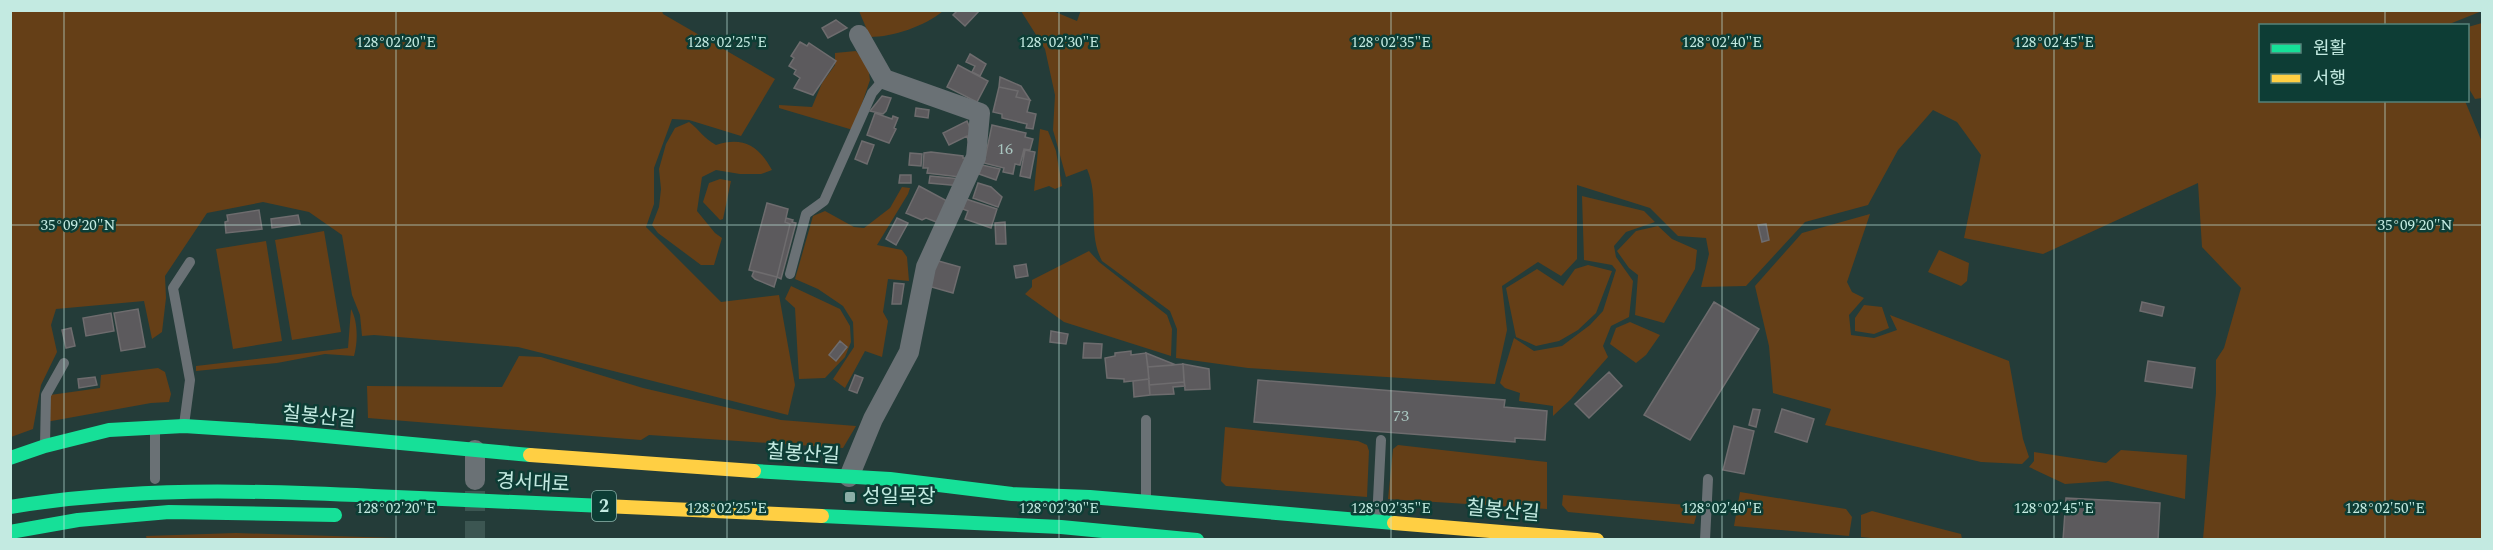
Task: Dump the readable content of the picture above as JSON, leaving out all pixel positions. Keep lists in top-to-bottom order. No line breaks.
{"streets":{"street":["칠봉산길","경서대로","2"]},"places":{"transit":["성일목장"]},"house_numbers":["16","73"],"legend":["원활","서행"],"coordinates":["128°02'20\"E","128°02'25\"E","128°02'30\"E","128°02'35\"E","128°02'40\"E","128°02'45\"E","35°09'20\"N","128°02'50\"E"]}
